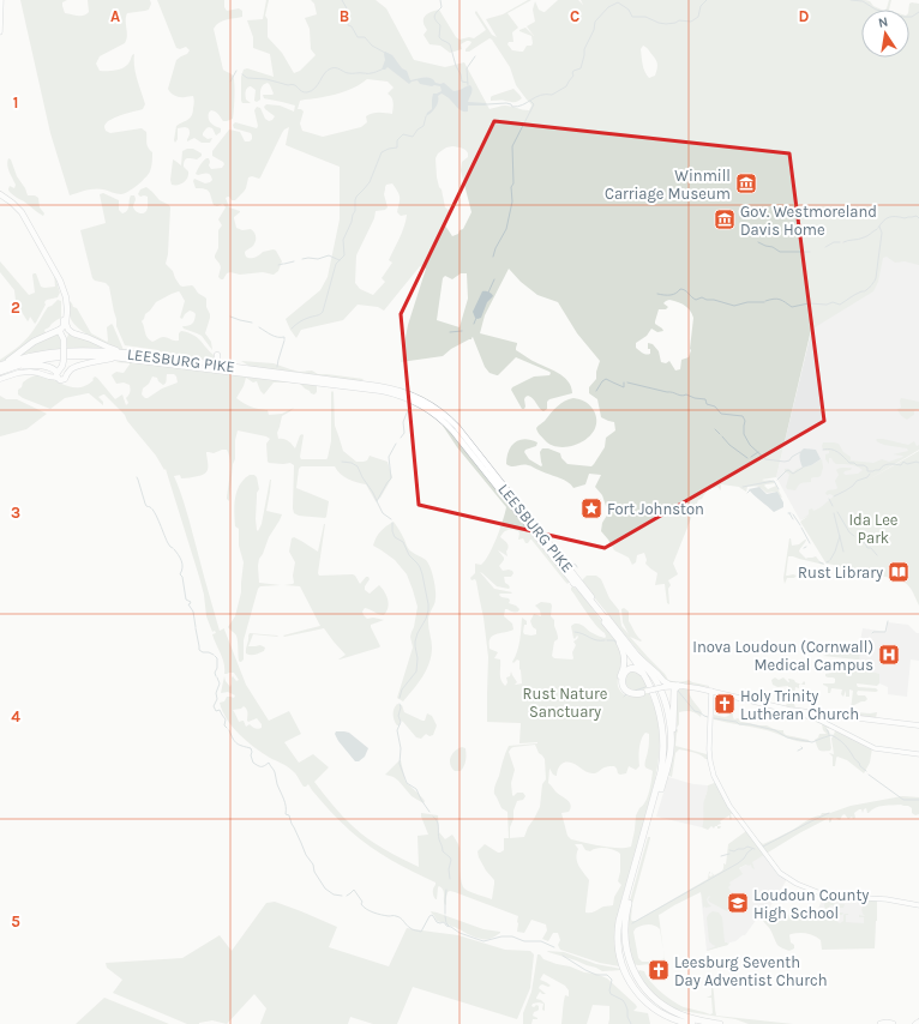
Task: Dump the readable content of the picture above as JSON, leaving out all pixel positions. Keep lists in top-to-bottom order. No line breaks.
{"streets":{"highway":["LEESBURG PIKE"]},"parks":["Ida Lee Park","Rust Nature Sanctuary"],"places":{"museum":["Winmill Carriage Museum","Gov. Westmoreland Davis Home"],"place":["Fort Johnston"],"library":["Rust Library"],"hospital":["Inova Loudoun (Cornwall) Medical Campus"],"church":["Holy Trinity Lutheran Church","Leesburg Seventh Day Adventist Church"],"school or university":["Loudoun County High School"]},"north":"top","grid":{"columns":["A","B","C","D"],"rows":["1","2","3","4","5"]}}
